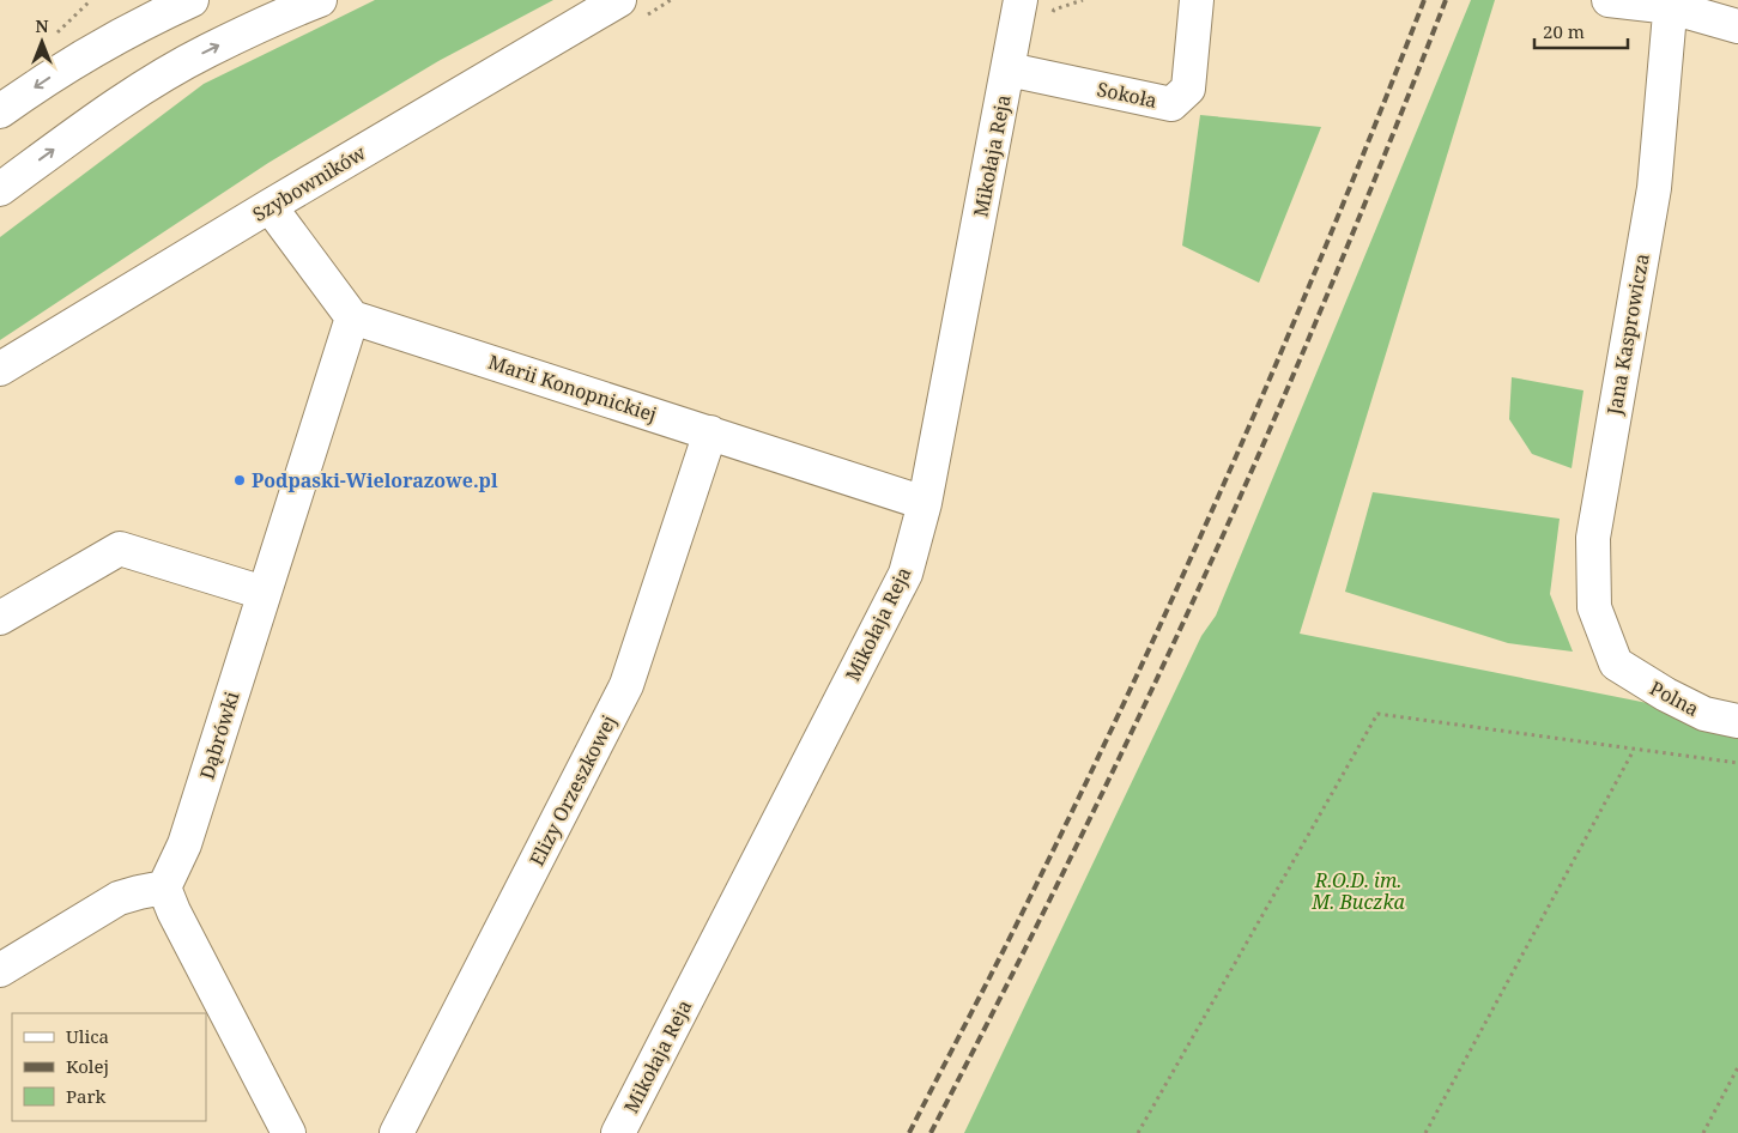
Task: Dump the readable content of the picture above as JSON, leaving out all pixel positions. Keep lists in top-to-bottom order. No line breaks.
{"streets":{"street":["Sokoła","Mikołaja Reja","Szybowników","Jana Kasprowicza","Marii Konopnickiej","Polna","Dąbrówki","Elizy Orzeszkowej"]},"crossings":[["Sokoła","Mikołaja Reja"],["Mikołaja Reja","Marii Konopnickiej"],["Jana Kasprowicza","Polna"],["Marii Konopnickiej","Dąbrówki"],["Marii Konopnickiej","Elizy Orzeszkowej"]],"parks":["R.O.D. im. M. Buczka"],"places":["Podpaski-Wielorazowe.pl"],"legend":["Ulica","Kolej","Park"],"scale_bar":"20 m","north":"top"}
